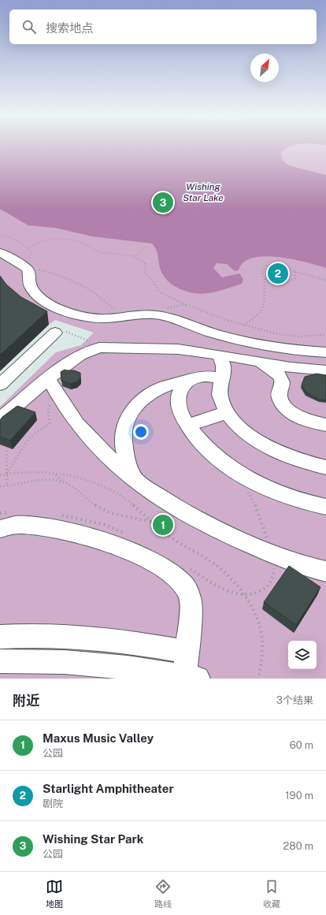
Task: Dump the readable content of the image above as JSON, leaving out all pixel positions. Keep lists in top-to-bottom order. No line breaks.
{"water":["Wishing Star Lake"],"north":"top right","page":{"search":"搜索地点","pins":["3","2","1"],"heading":["附近","3个结果"],"list":[{"mark":"1","name":"Maxus Music Valley","note":"公园","value":"60 m"},{"mark":"2","name":"Starlight Amphitheater","note":"剧院","value":"190 m"},{"mark":"3","name":"Wishing Star Park","note":"公园","value":"280 m"}],"nav":["地图","路线","收藏"]}}
